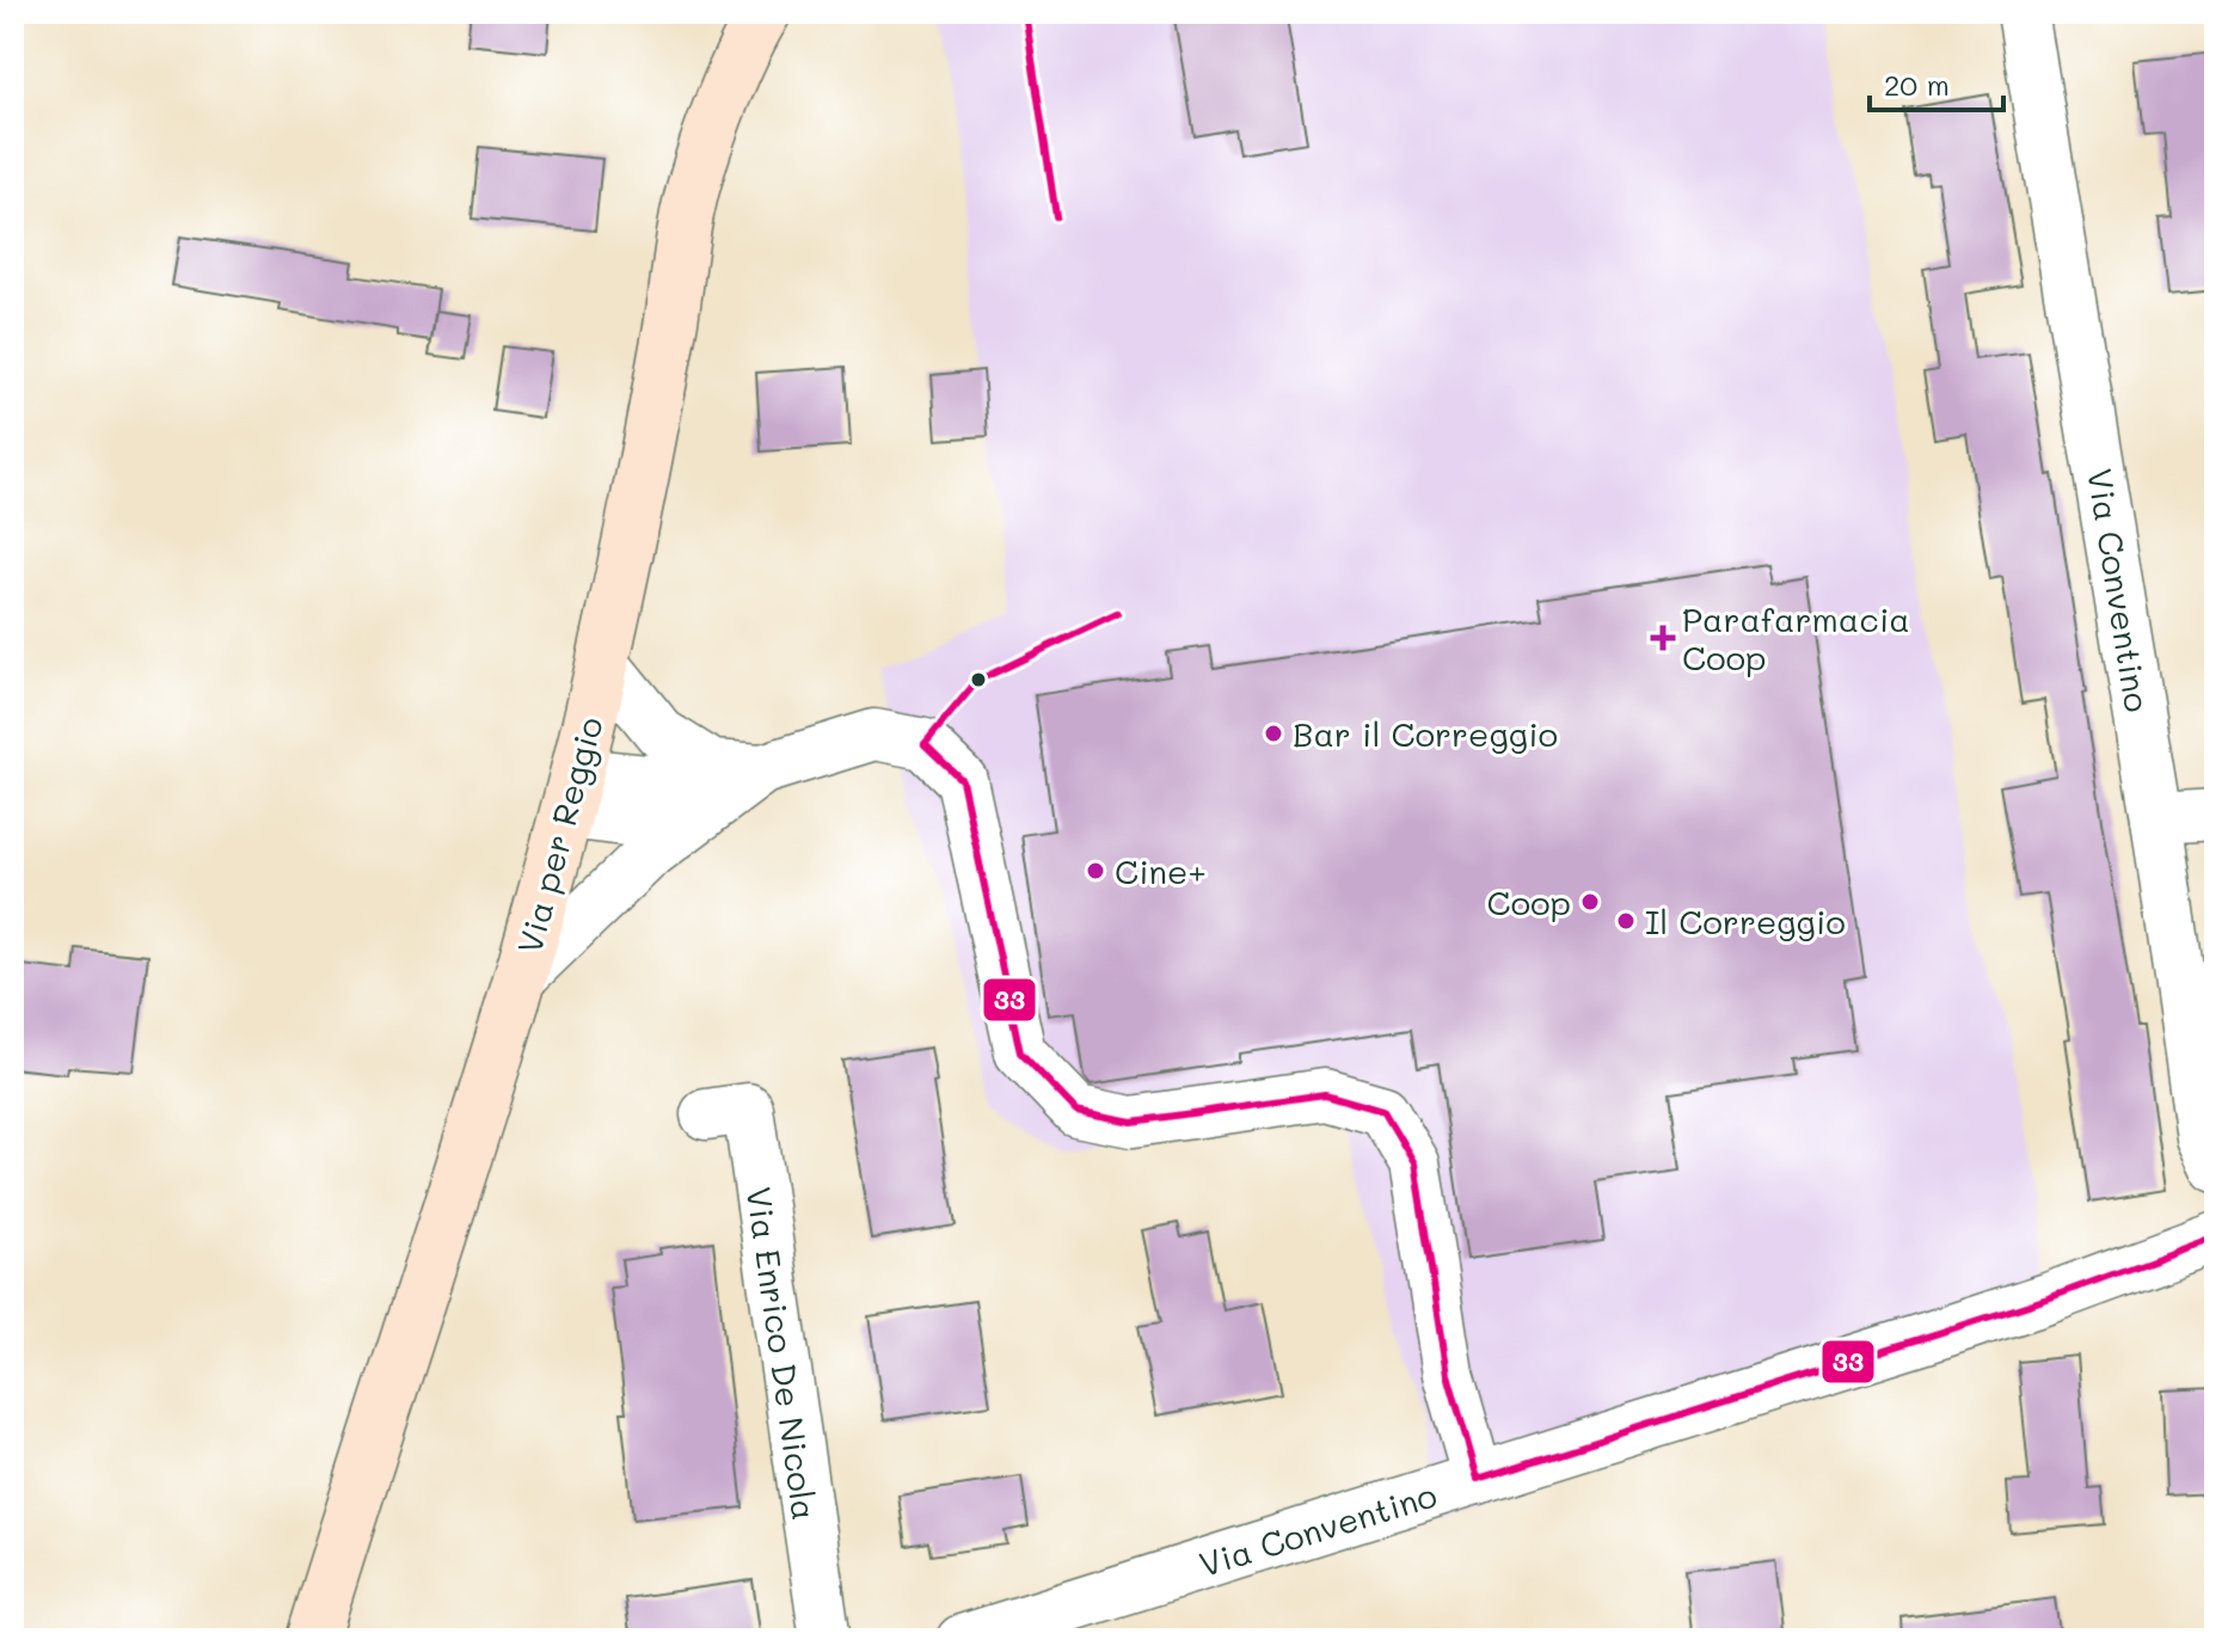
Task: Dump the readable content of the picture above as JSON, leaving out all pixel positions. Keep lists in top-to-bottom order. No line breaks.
{"streets":{"main road":["Via per Reggio"],"street":["Via Conventino","Via Enrico De Nicola"]},"places":{"health":["Parafarmacia Coop"],"other":["Bar il Correggio","Cine+","Coop","Il Correggio"]},"lines":["transit line 33"],"scale_bar":"20 m"}
